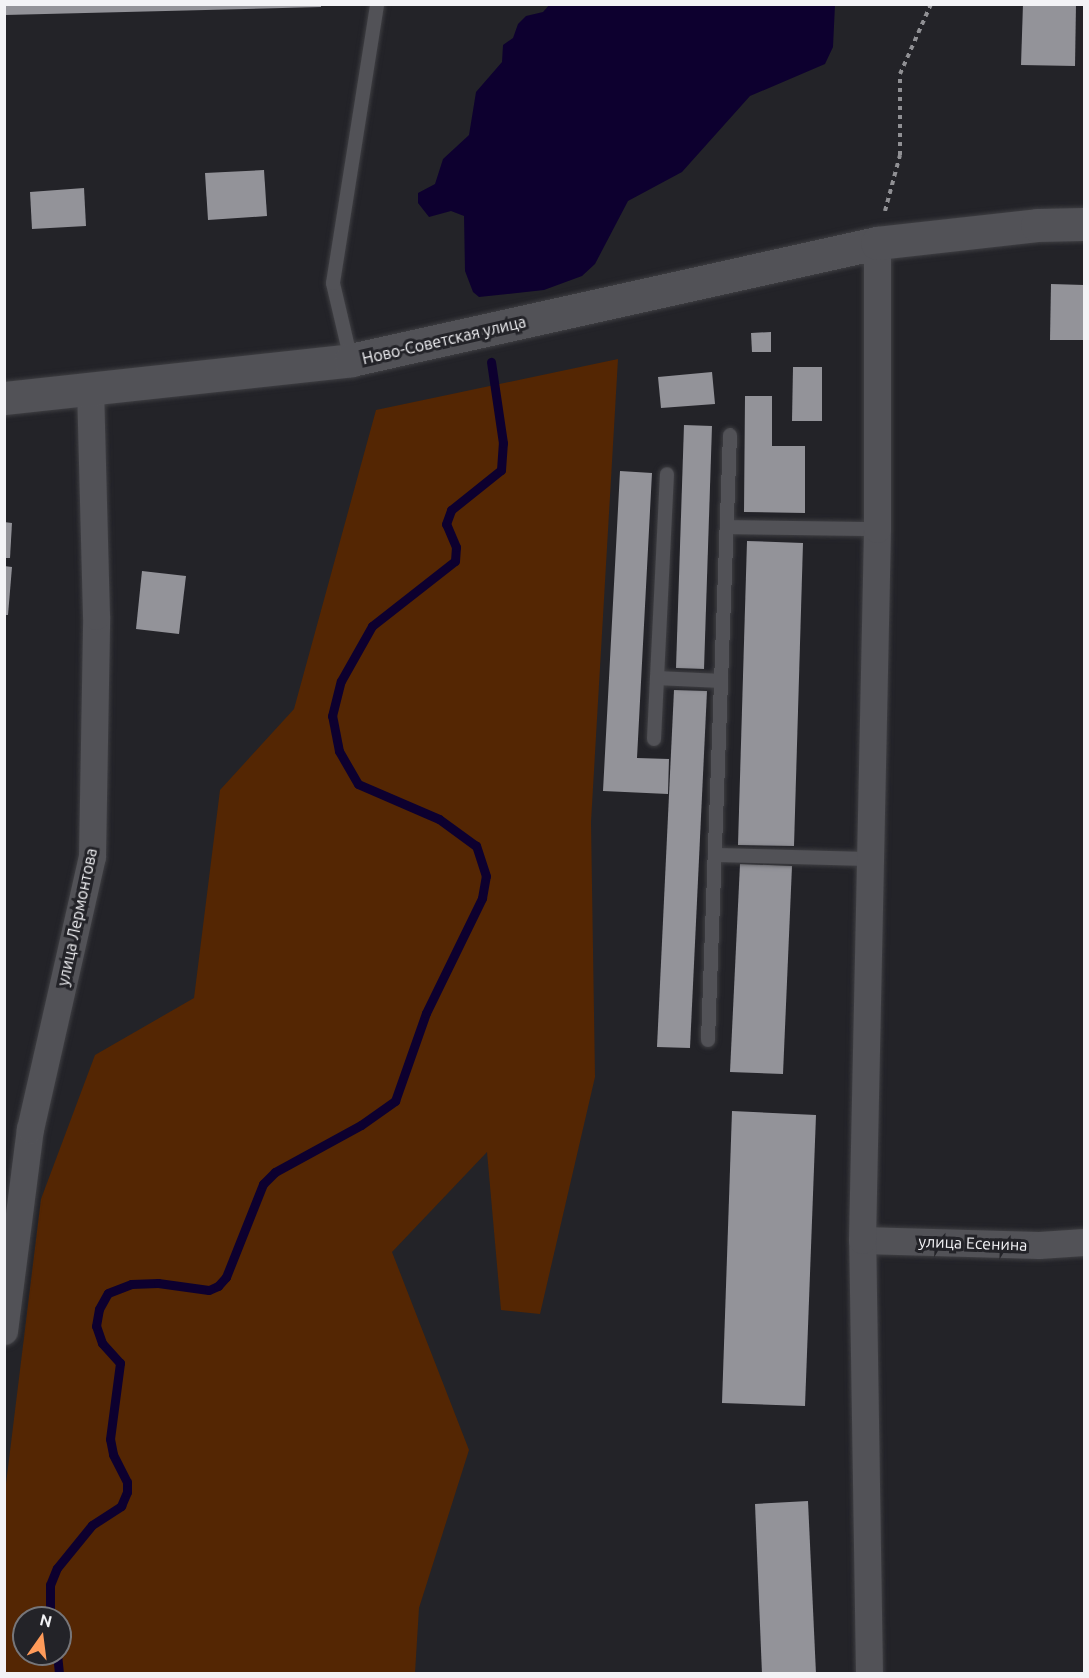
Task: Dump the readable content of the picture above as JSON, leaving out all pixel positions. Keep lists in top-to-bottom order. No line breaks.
{"streets":{"street":["Ново-Советская улица","улица Лермонтова","улица Есенина"]},"crossings":[["Ново-Советская улица","улица Лермонтова"]],"north":"top"}
